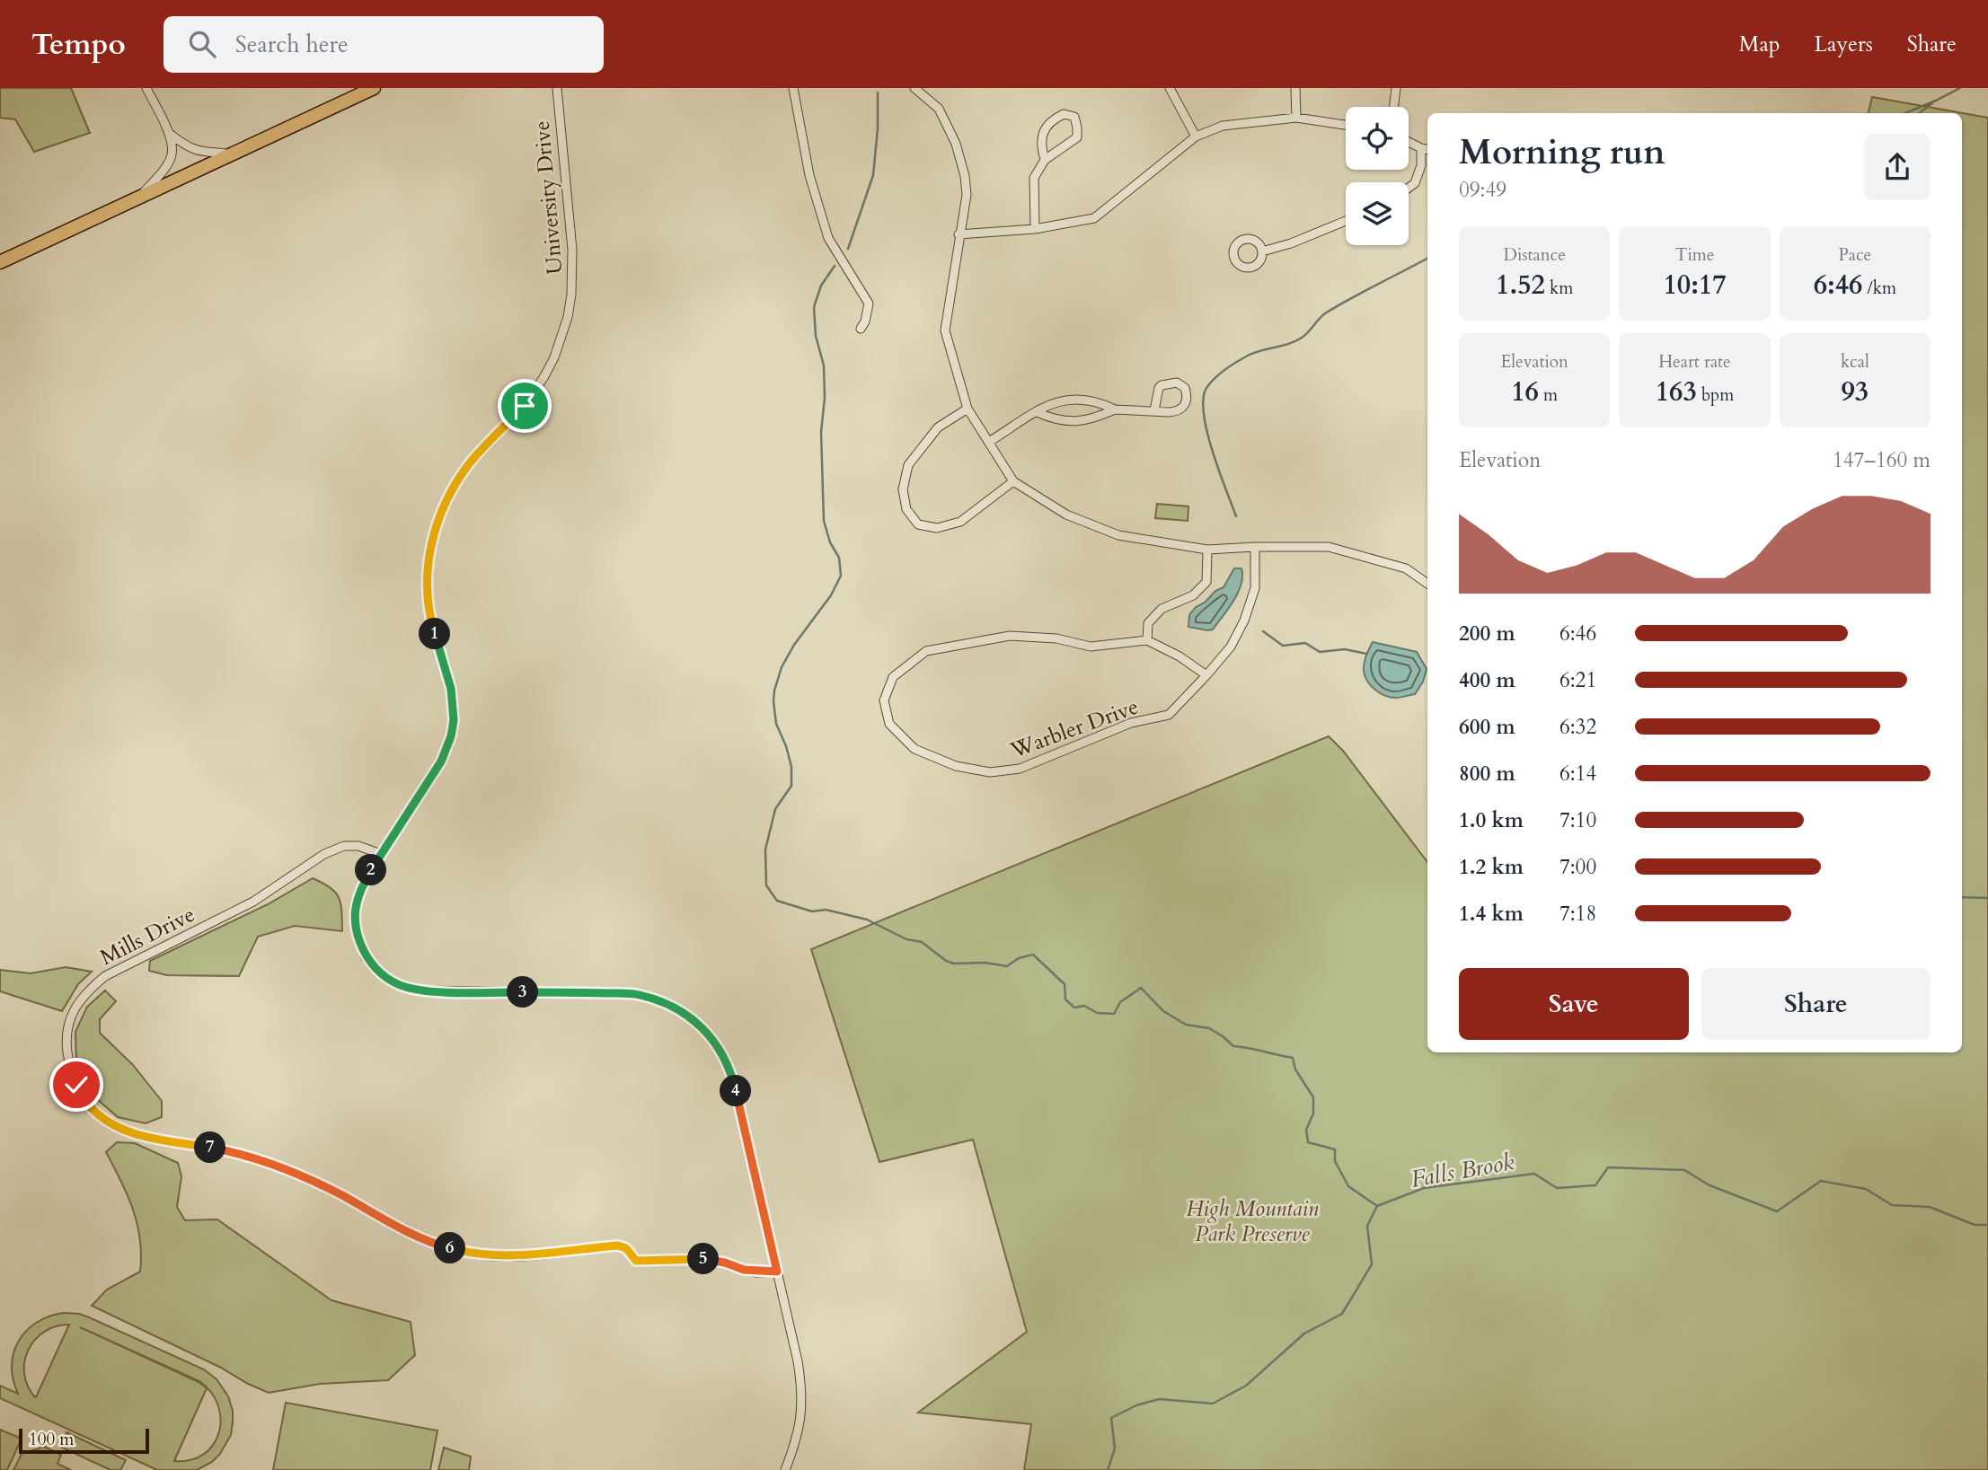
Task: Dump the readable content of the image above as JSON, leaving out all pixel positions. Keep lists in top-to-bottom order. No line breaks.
{"streets":{"street":["University Drive","Warbler Drive","Mills Drive"]},"crossings":[["University Drive","Mills Drive"]],"water":["Falls Brook"],"parks":["High Mountain Park Preserve"],"scale_bar":"100 m","page":{"header":"Tempo","search":"Search here","nav":["Map","Layers","Share"],"heading":["Morning run","09:49"],"stats":[["Distance","1.52 km"],["Time","10:17"],["Pace","6:46 /km"],["Elevation","16 m"],["Heart rate","163 bpm"],["kcal","93"]],"chart":["Elevation","147–160 m"],"list":[{"name":"200 m","note":"6:46"},{"name":"400 m","note":"6:21"},{"name":"600 m","note":"6:32"},{"name":"800 m","note":"6:14"},{"name":"1.0 km","note":"7:10"},{"name":"1.2 km","note":"7:00"},{"name":"1.4 km","note":"7:18"}],"pins":["1","2","3","4","7","6","5"],"buttons":["Save","Share"],"scale":"100 m"}}
